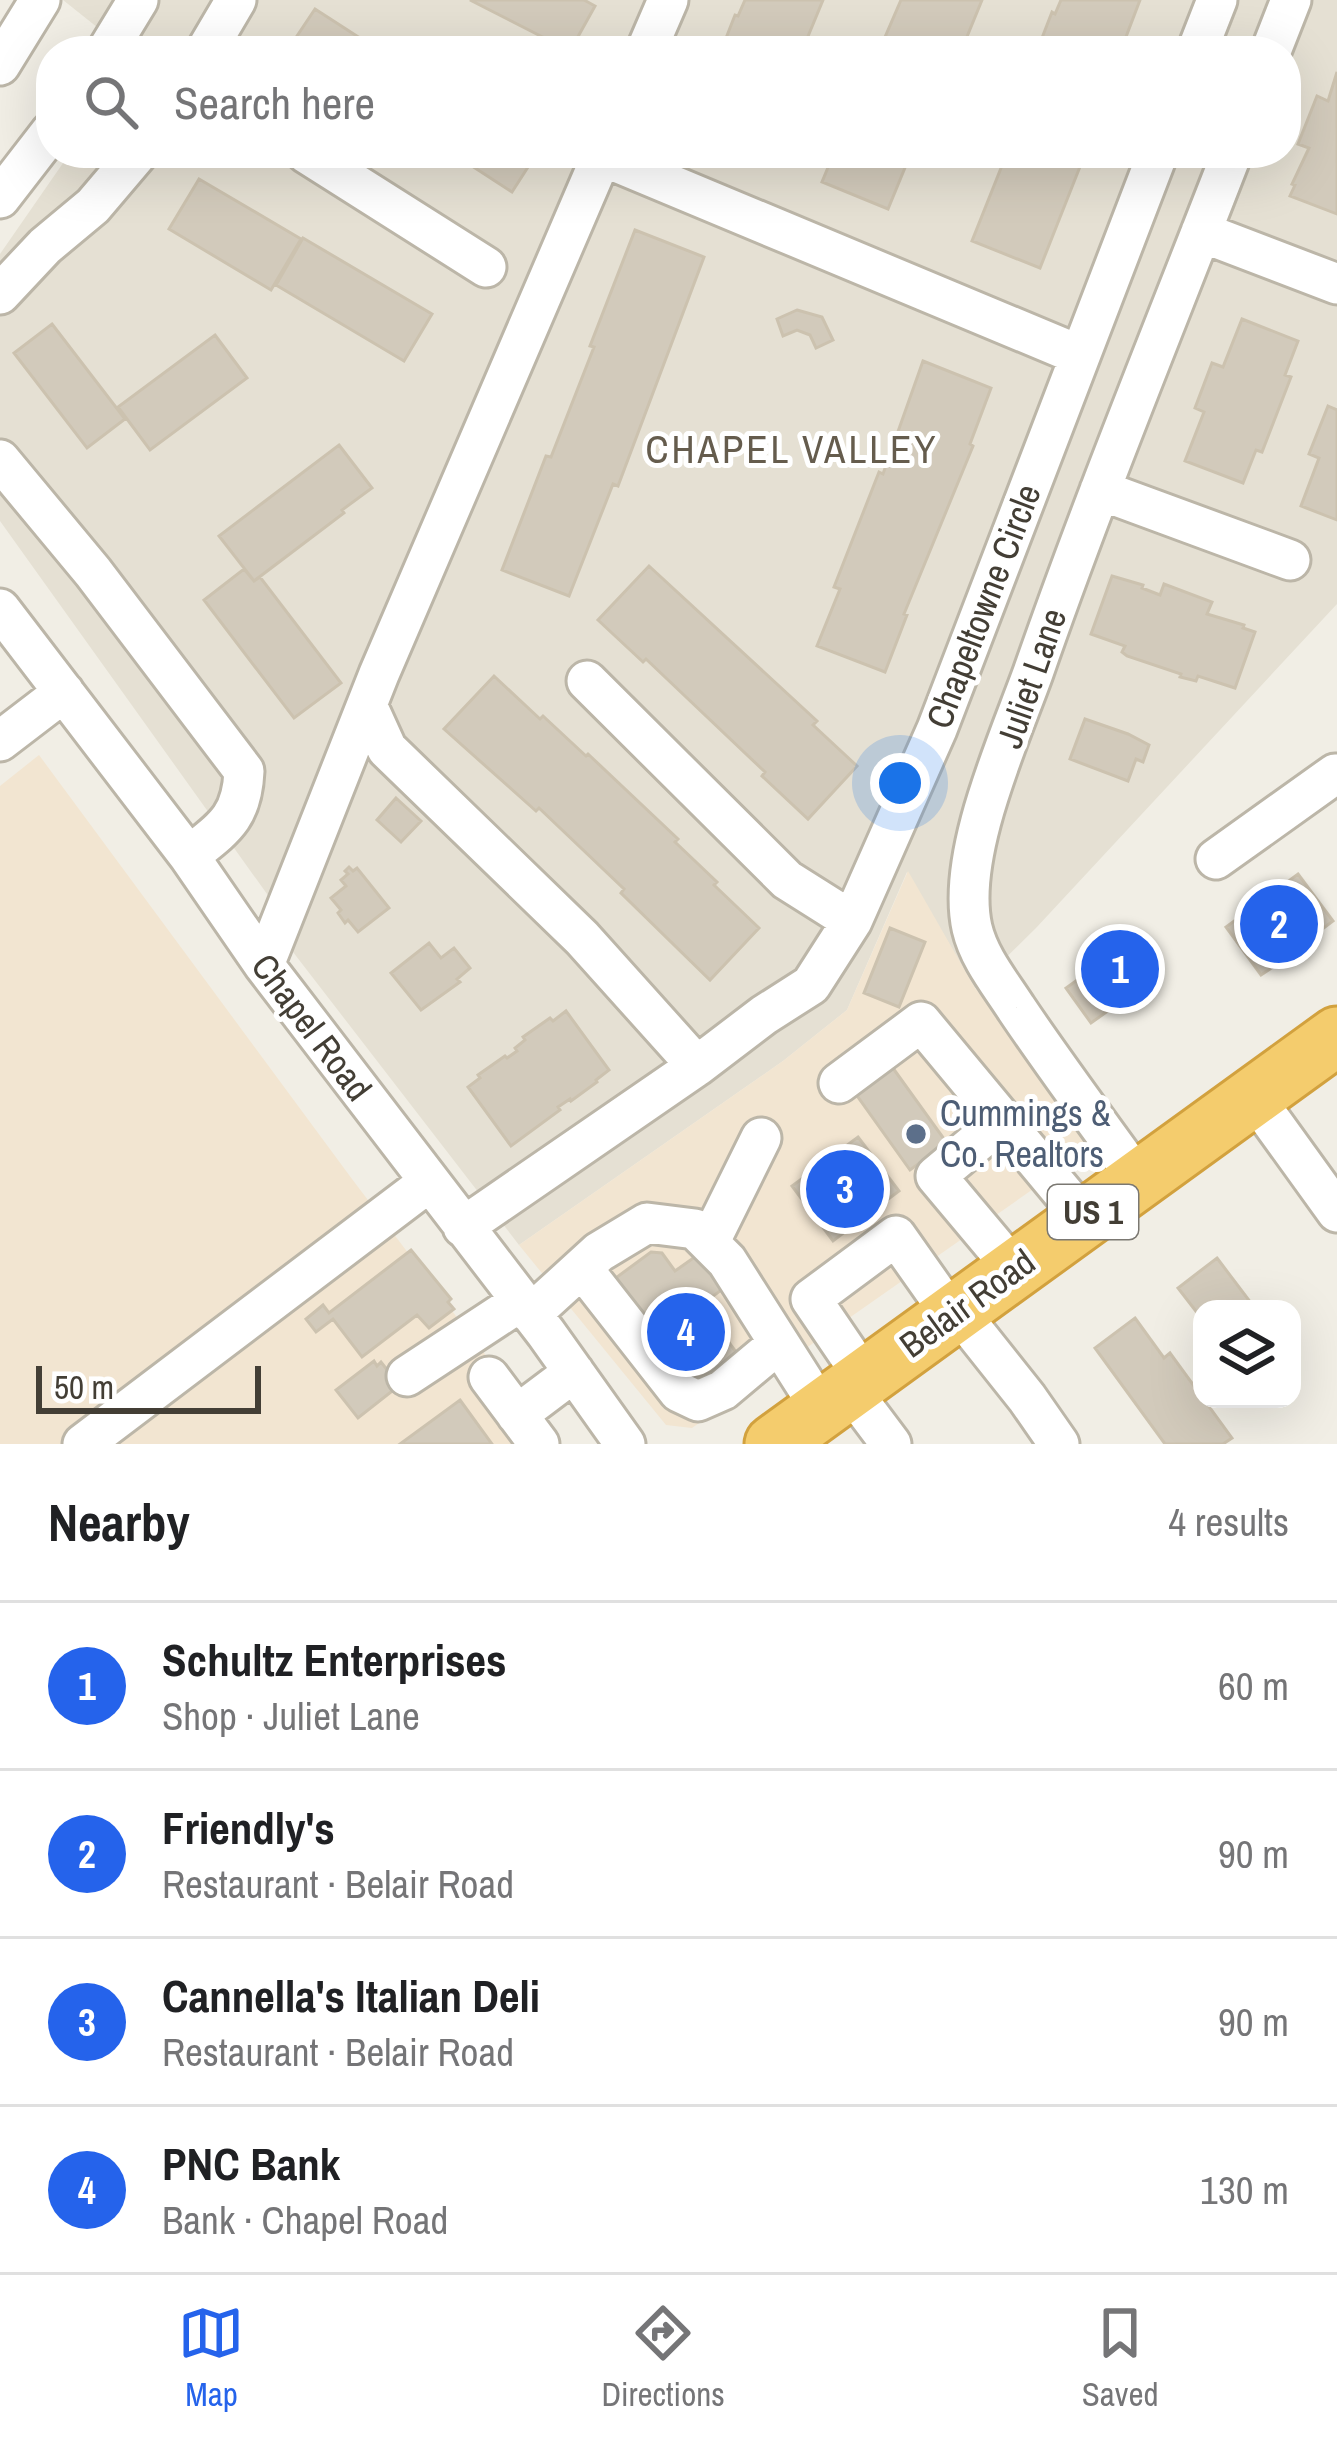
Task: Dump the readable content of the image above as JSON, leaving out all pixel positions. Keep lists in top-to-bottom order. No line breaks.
{"streets":{"highway":["US 1","Belair Road"],"street":["Chapeltowne Circle","Juliet Lane","Chapel Road"]},"crossings":[["Chapeltowne Circle","Chapel Road"],["Juliet Lane","Belair Road"]],"districts":["CHAPEL VALLEY"],"places":["Cummings & Co. Realtors"],"scale_bar":"50 m","page":{"search":"Search here","pins":["2","1","3","4"],"scale":"50 m","heading":["Nearby","4 results"],"list":[{"mark":"1","name":"Schultz Enterprises","note":"Shop · Juliet Lane","value":"60 m"},{"mark":"2","name":"Friendly's","note":"Restaurant · Belair Road","value":"90 m"},{"mark":"3","name":"Cannella's Italian Deli","note":"Restaurant · Belair Road","value":"90 m"},{"mark":"4","name":"PNC Bank","note":"Bank · Chapel Road","value":"130 m"}],"nav":["Map","Directions","Saved"]}}
